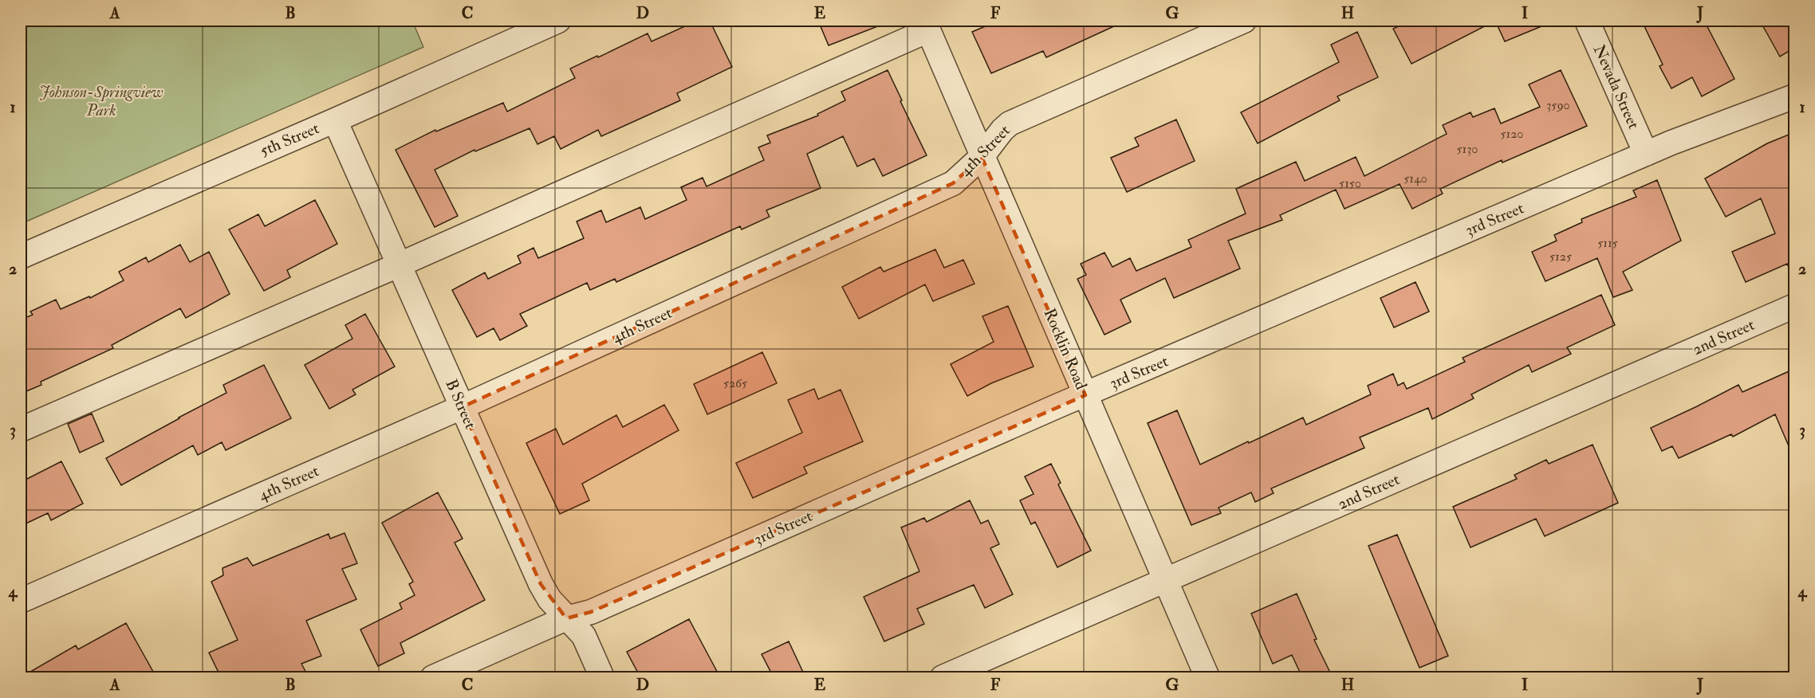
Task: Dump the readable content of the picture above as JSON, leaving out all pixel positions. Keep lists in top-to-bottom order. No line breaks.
{"streets":{"street":["Nevada Street","5th Street","4th Street","3rd Street","2nd Street","Rocklin Road","B Street"]},"crossings":[["Nevada Street","3rd Street"],["5th Street","B Street"],["4th Street","Rocklin Road"],["4th Street","B Street"],["3rd Street","Rocklin Road"],["3rd Street","B Street"],["2nd Street","Rocklin Road"]],"parks":["Johnson-Springview Park"],"house_numbers":["3590","5120","5130","5140","5150","5115","5125","5265"],"grid":{"columns":["A","B","C","D","E","F","G","H","I","J"],"rows":["1","2","3","4"]}}
